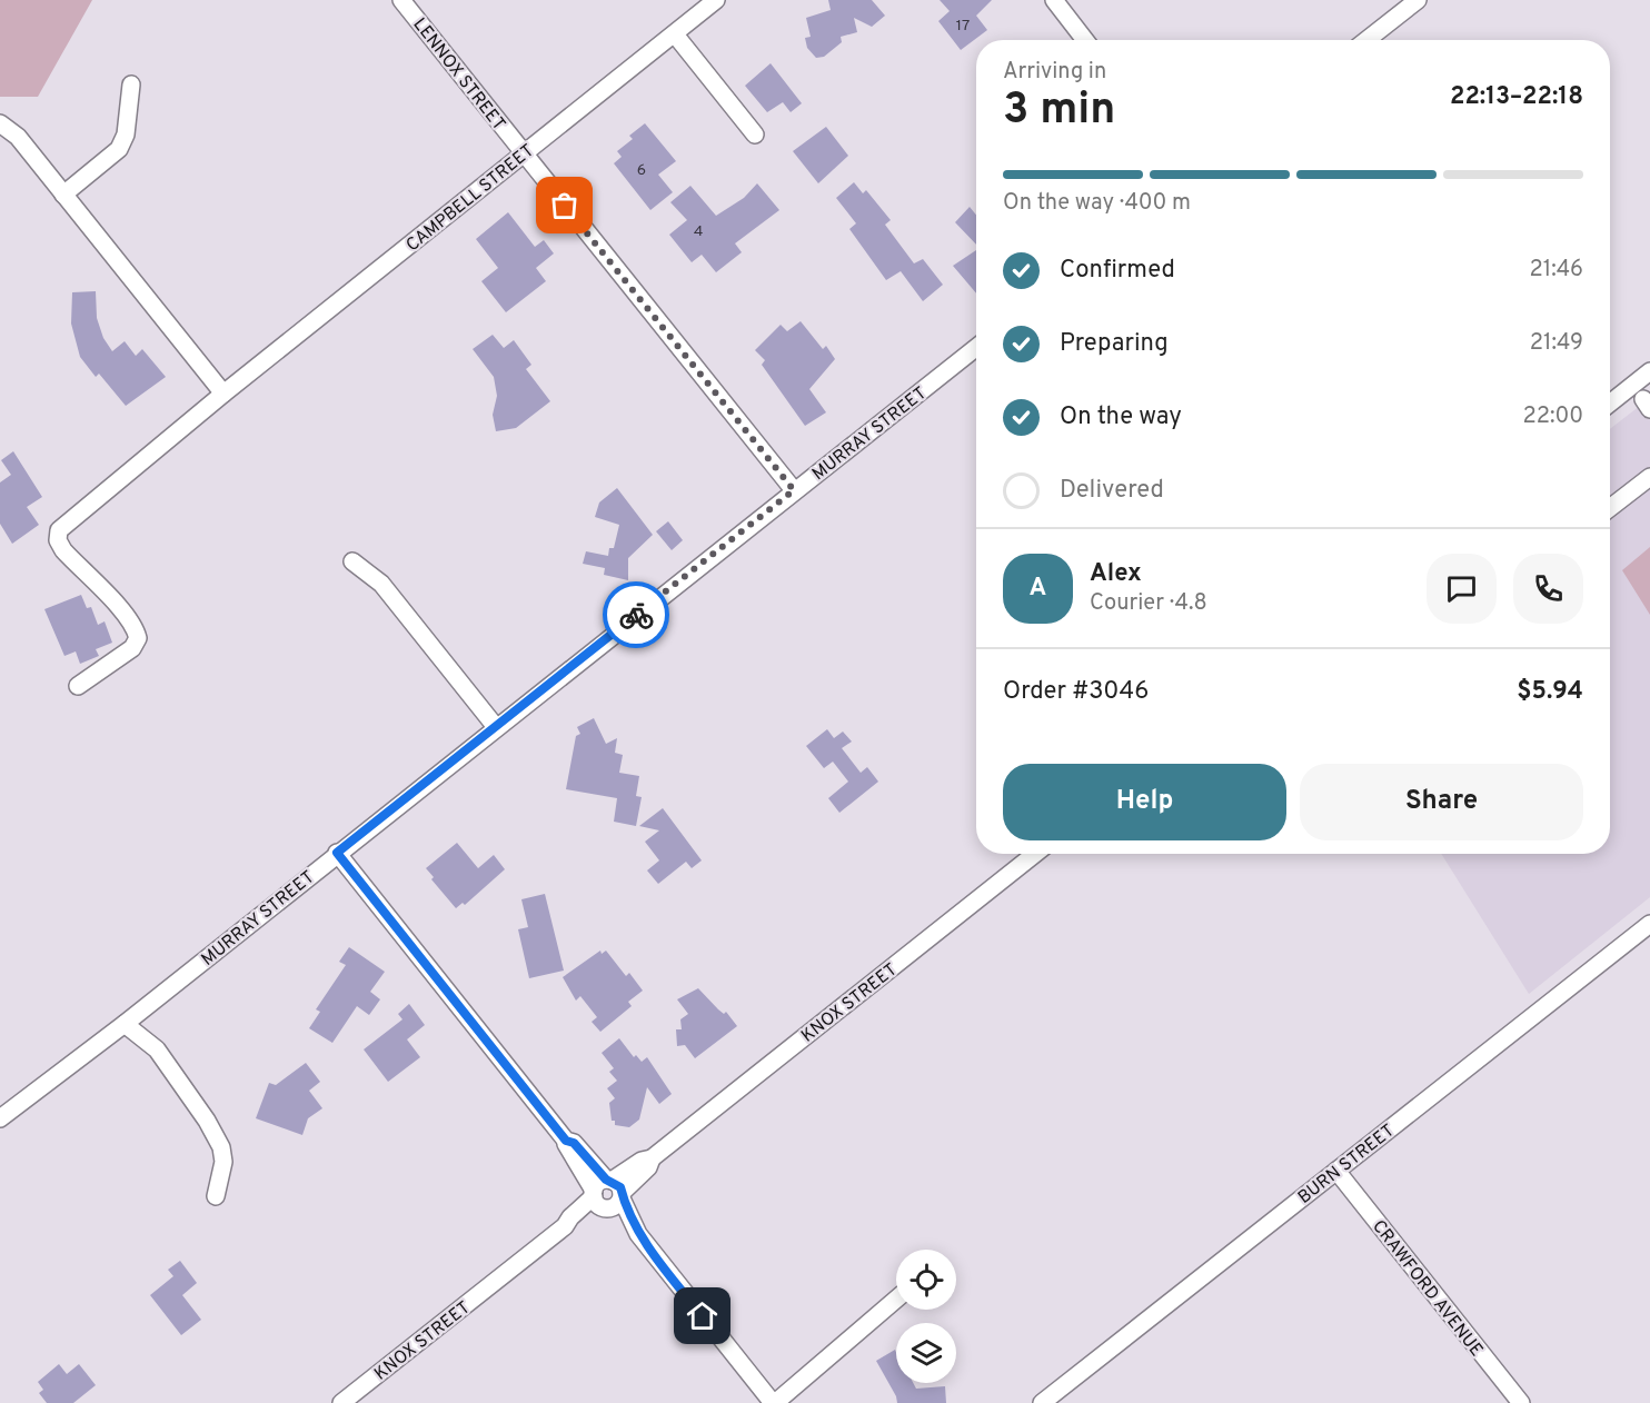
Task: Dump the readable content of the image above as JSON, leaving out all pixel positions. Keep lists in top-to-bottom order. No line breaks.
{"streets":{"street":["LENNOX STREET","CAMPBELL STREET","MURRAY STREET","KNOX STREET","BURN STREET","CRAWFORD AVENUE"]},"crossings":[["LENNOX STREET","CAMPBELL STREET"],["LENNOX STREET","MURRAY STREET"],["BURN STREET","CRAWFORD AVENUE"]],"house_numbers":["17","6","4"],"page":{"heading":["3 min","Arriving in","22:13–22:18"],"panel":["Alex","Courier · 4.8","Order #3046","$5.94"],"bar":"On the way · 400 m","list":[["Confirmed","21:46"],["Preparing","21:49"],["On the way","22:00"],"Delivered"],"round":"A","buttons":["Help","Share"]}}
